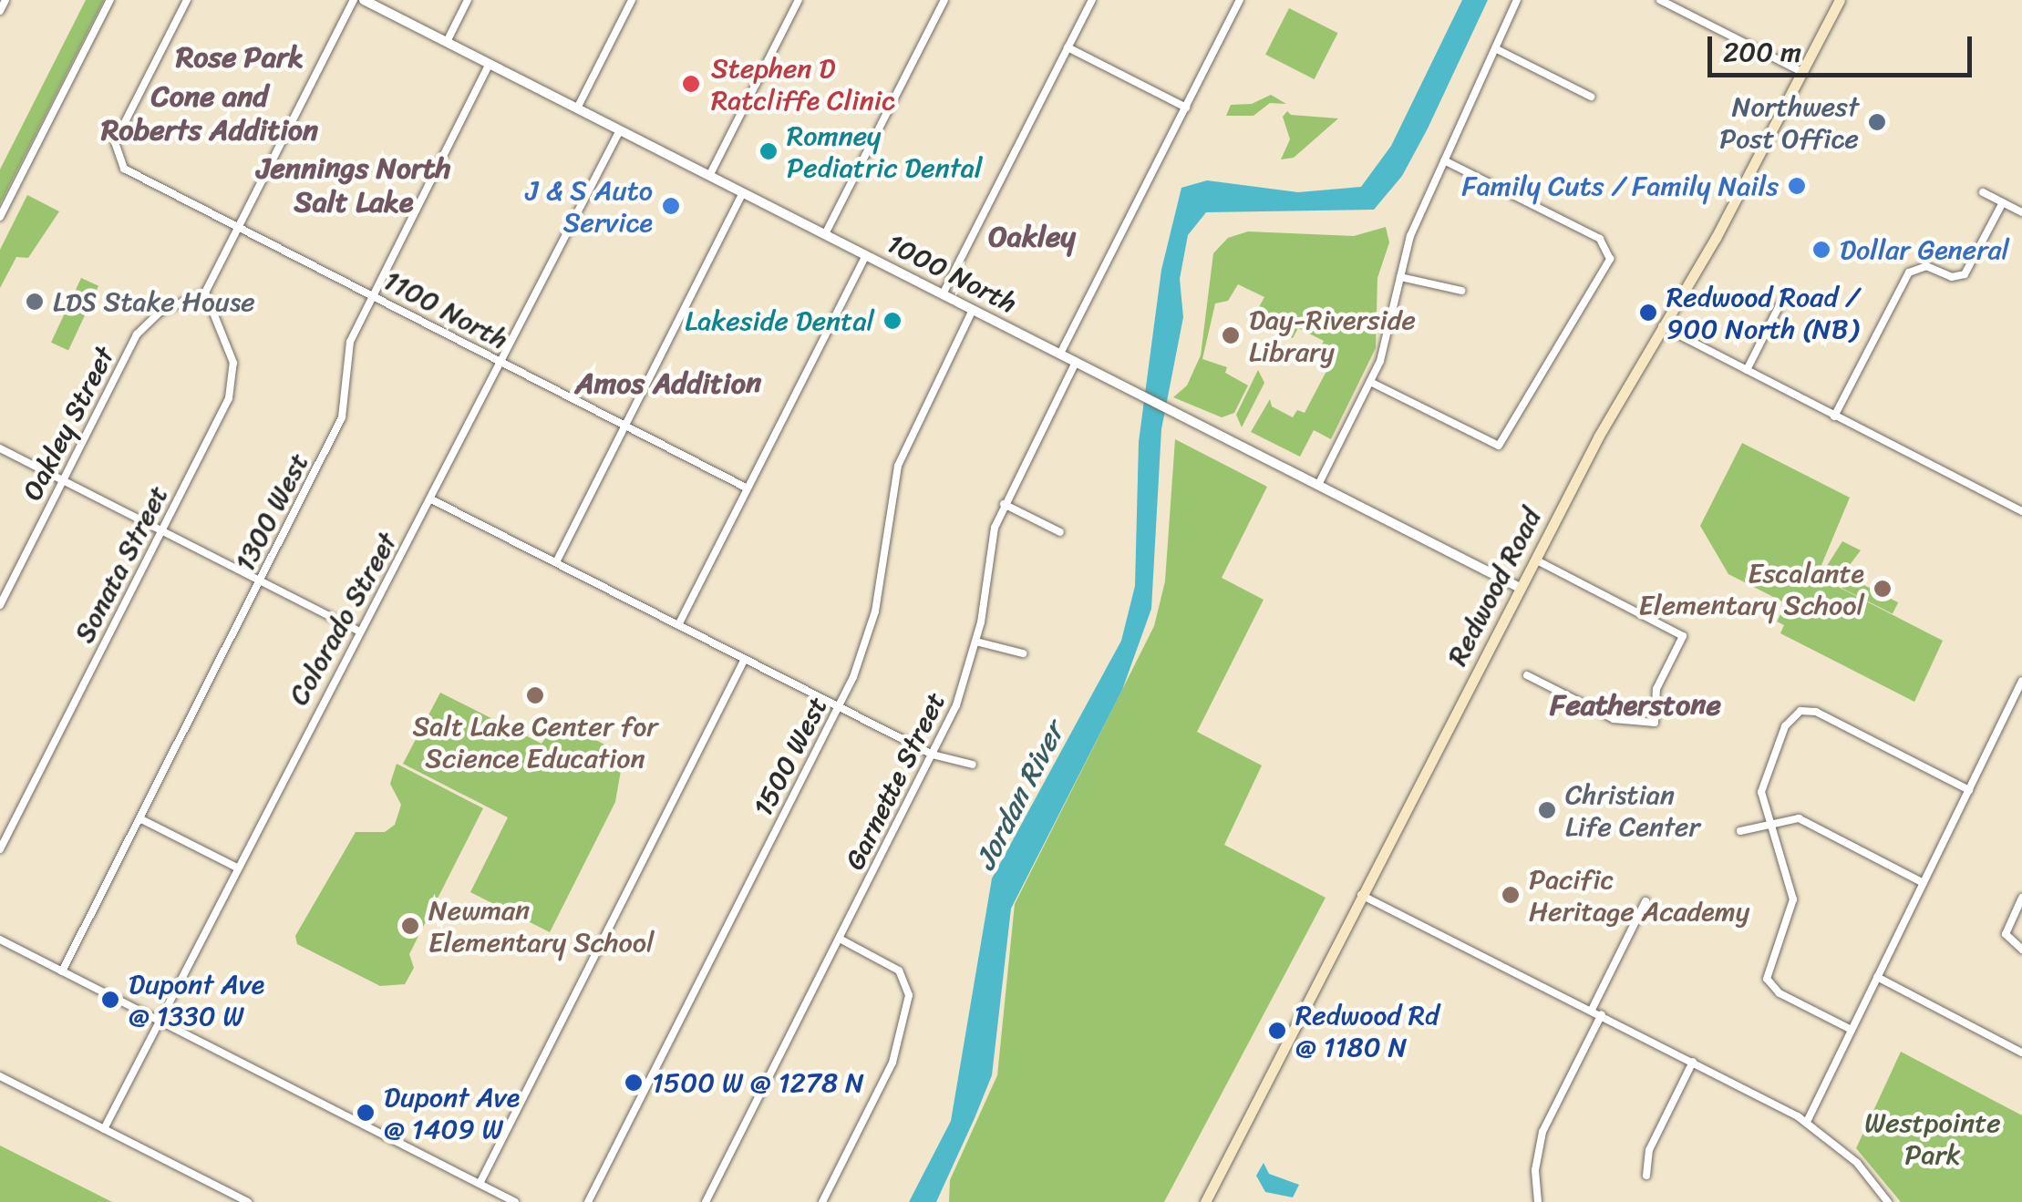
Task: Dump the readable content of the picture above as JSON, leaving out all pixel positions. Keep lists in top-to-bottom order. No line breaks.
{"streets":{"main road":["Redwood Road"],"street":["1000 North","1100 North","Oakley Street","1300 West","Sonata Street","Colorado Street","1500 West","Garnette Street"]},"crossings":[["1000 North","1300 West"],["1000 North","Redwood Road"],["1000 North","Colorado Street"],["1000 North","1500 West"],["1000 North","Garnette Street"],["1100 North","1300 West"],["1100 North","Colorado Street"],["Oakley Street","Sonata Street"]],"districts":["Rose Park","Cone and Roberts Addition","Jennings North Salt Lake","Oakley","Amos Addition","Featherstone"],"water":["Jordan River"],"parks":["Westpointe Park"],"places":["Stephen D Ratcliffe Clinic","Northwest Post Office","Romney Pediatric Dental","Family Cuts / Family Nails","J & S Auto Service","Dollar General","LDS Stake House","Redwood Road / 900 North (NB)","Lakeside Dental","Day-Riverside Library","Escalante Elementary School","Salt Lake Center for Science Education","Christian Life Center","Pacific Heritage Academy","Newman Elementary School","Dupont Ave @ 1330 W","Redwood Rd @ 1180 N","1500 W @ 1278 N","Dupont Ave @ 1409 W"],"scale_bar":"200 m"}
